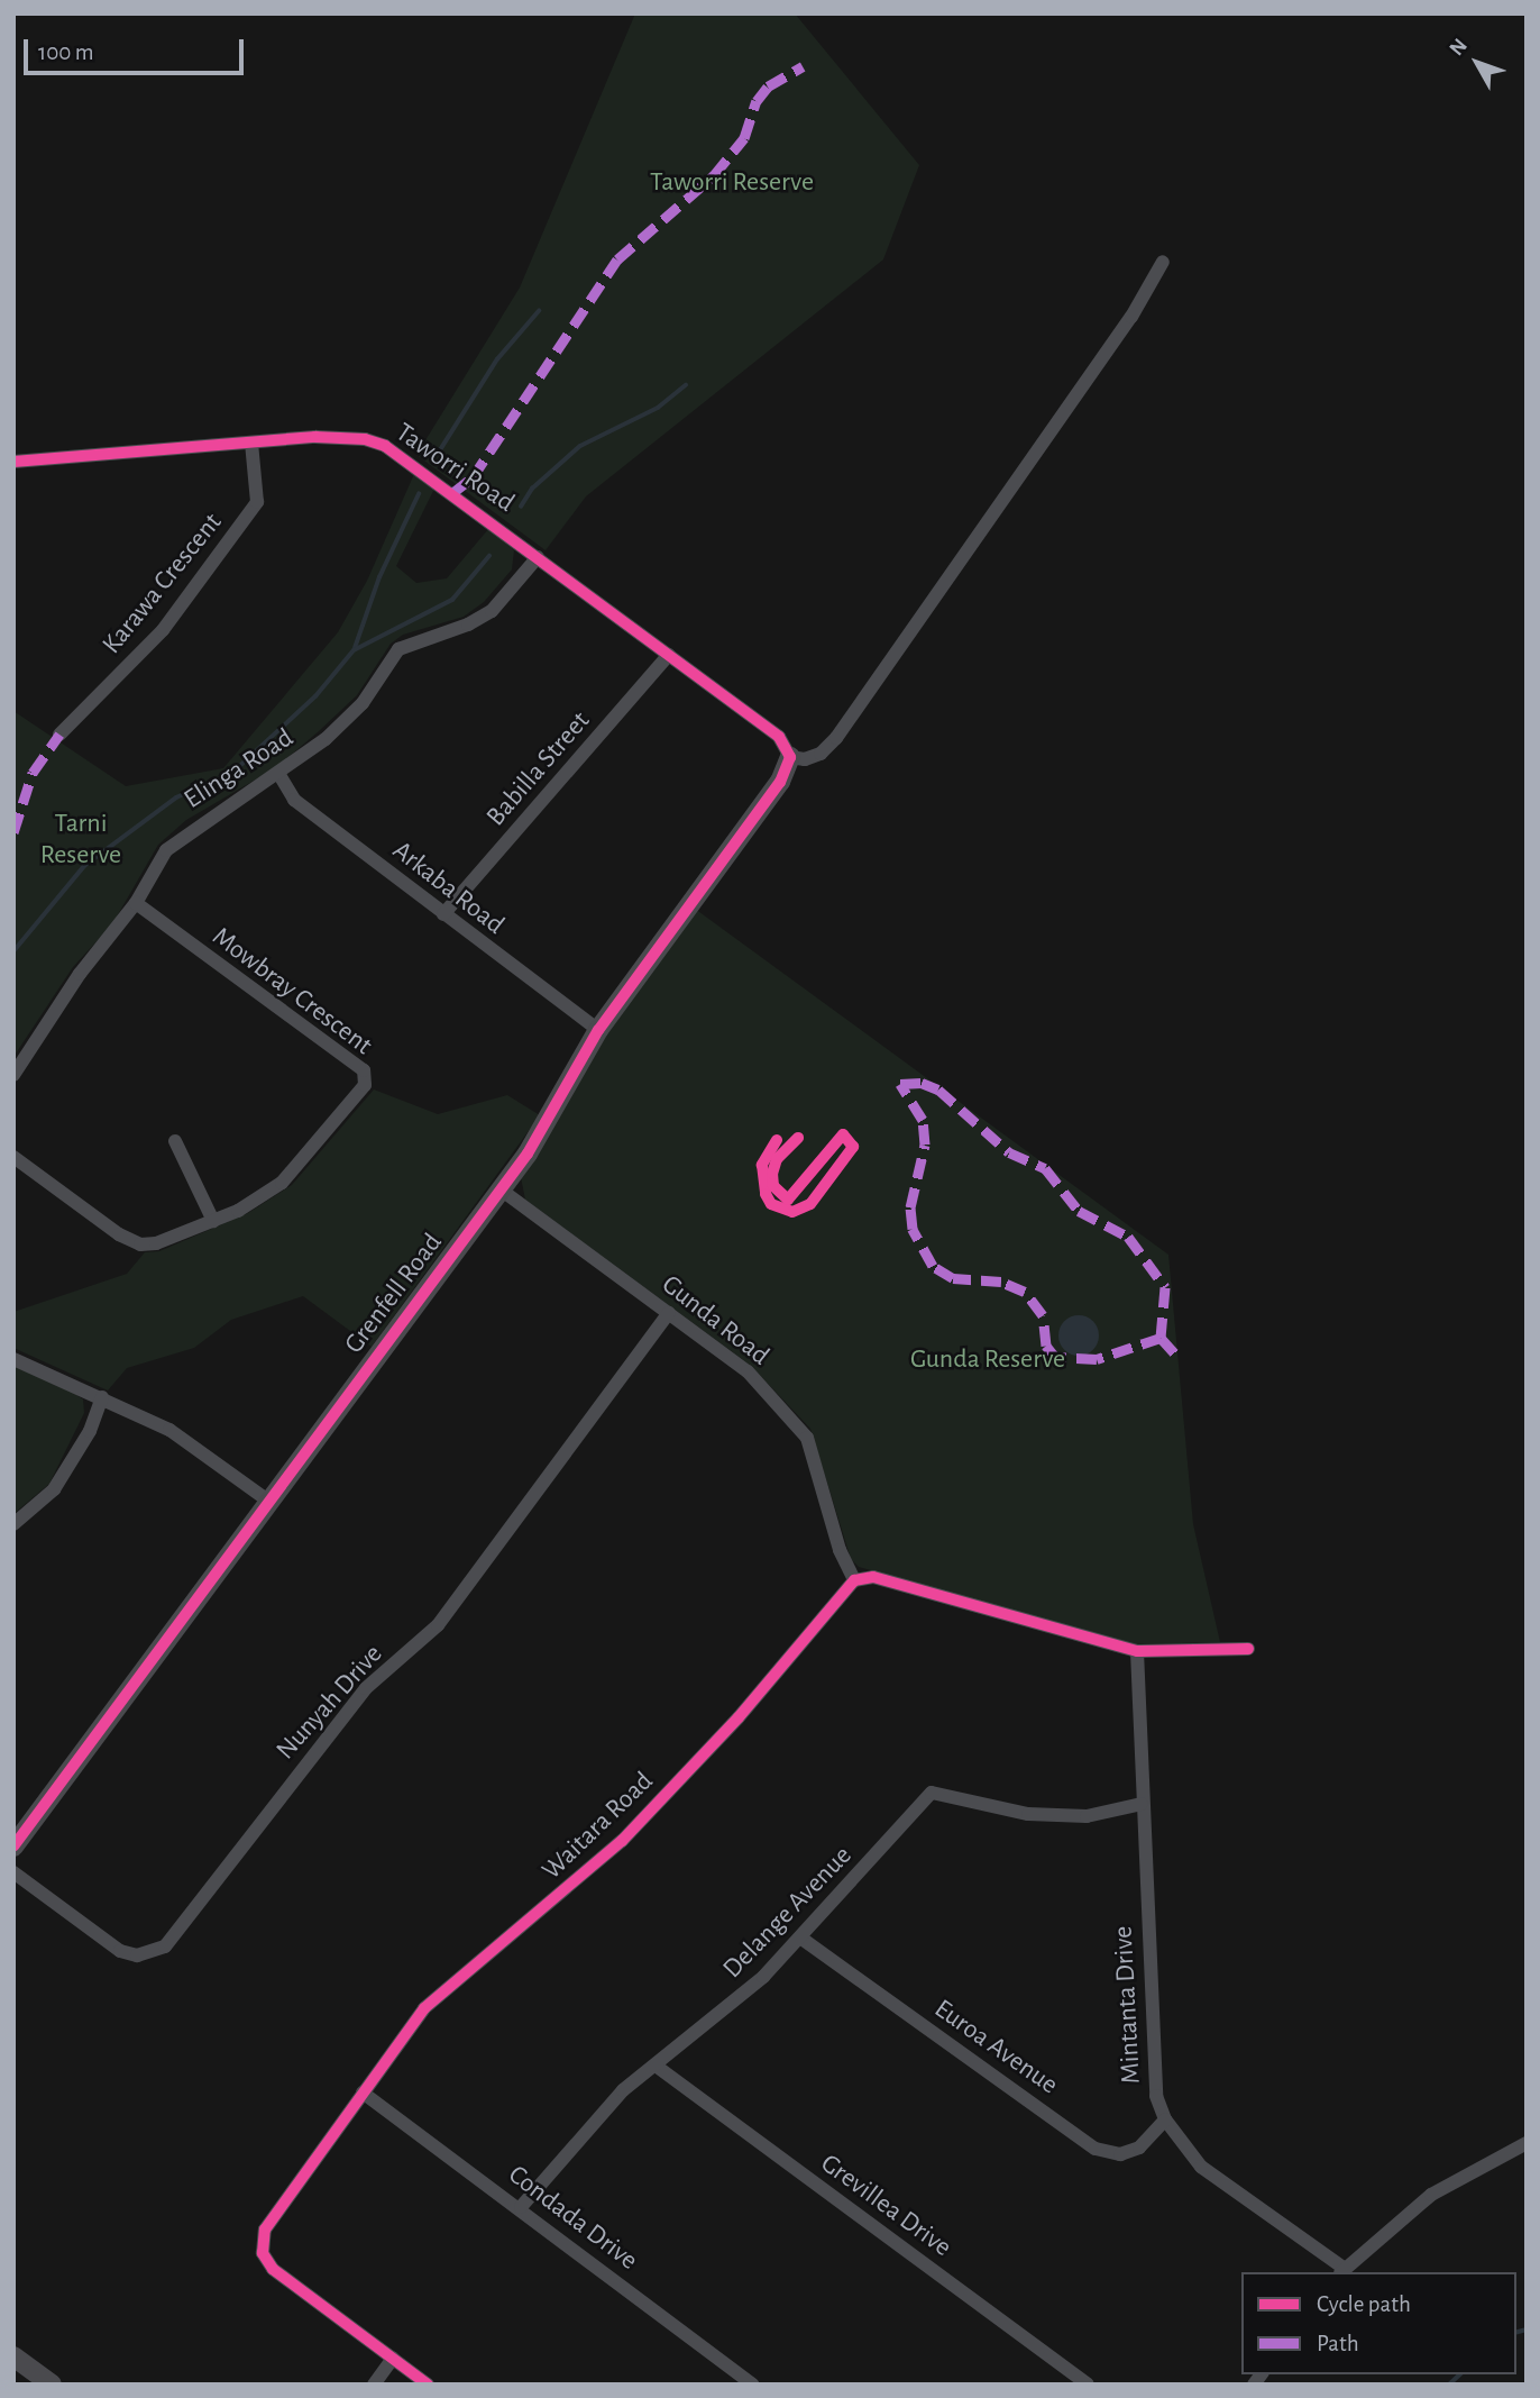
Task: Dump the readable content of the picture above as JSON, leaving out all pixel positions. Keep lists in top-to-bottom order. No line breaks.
{"streets":{"street":["Taworri Road","Karawa Crescent","Elinga Road","Babilla Street","Arkaba Road","Mowbray Crescent","Grenfell Road","Gunda Road","Nunyah Drive","Waitara Road","Delange Avenue","Mintanta Drive","Euroa Avenue","Grevillea Drive","Condada Drive"]},"crossings":[["Taworri Road","Karawa Crescent"],["Taworri Road","Elinga Road"],["Taworri Road","Babilla Street"],["Taworri Road","Grenfell Road"],["Elinga Road","Arkaba Road"],["Elinga Road","Mowbray Crescent"],["Babilla Street","Arkaba Road"],["Arkaba Road","Grenfell Road"],["Grenfell Road","Gunda Road"],["Gunda Road","Nunyah Drive"],["Gunda Road","Waitara Road"],["Waitara Road","Condada Drive"],["Delange Avenue","Mintanta Drive"],["Delange Avenue","Euroa Avenue"],["Delange Avenue","Grevillea Drive"],["Delange Avenue","Condada Drive"],["Mintanta Drive","Euroa Avenue"]],"parks":["Taworri Reserve","Tarni Reserve","Gunda Reserve"],"legend":["Cycle path","Path"],"scale_bar":"100 m","north":"top left"}
